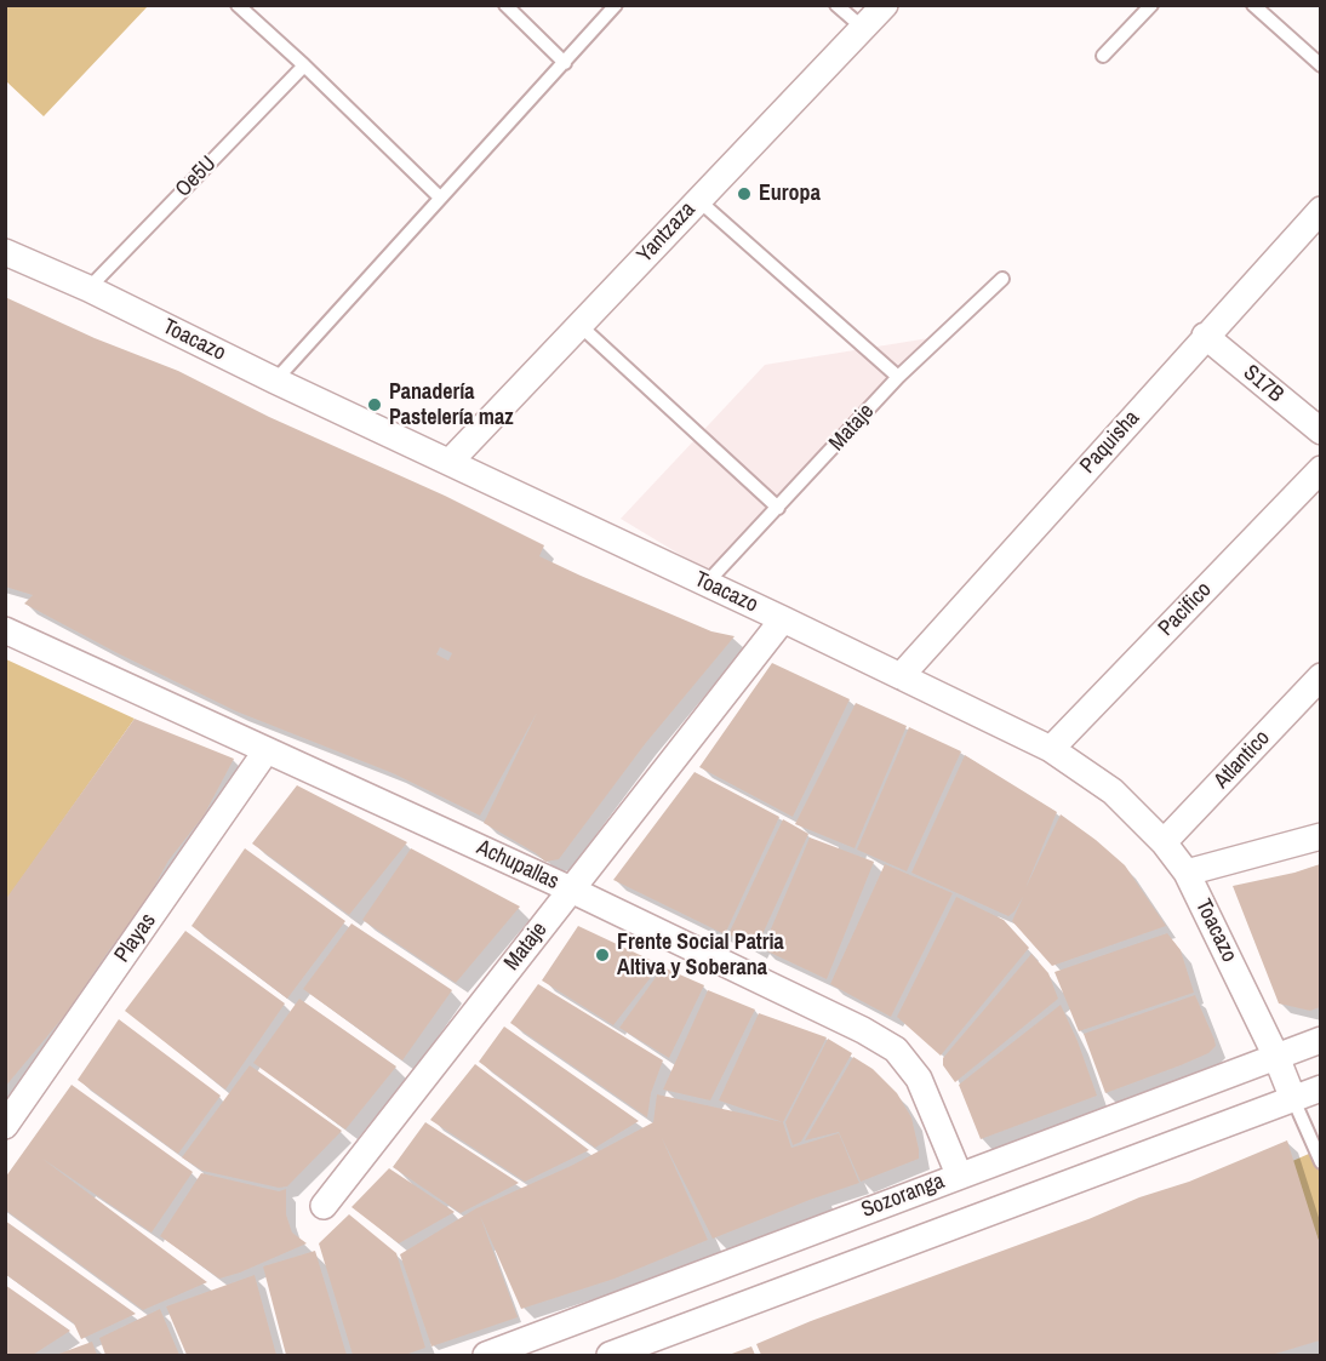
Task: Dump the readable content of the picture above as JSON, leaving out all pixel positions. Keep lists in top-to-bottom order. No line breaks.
{"streets":{"street":["Yantzaza","Toacazo","S17B","Mataje","Paquisha","Pacifico","Atlantico","Achupallas","Playas","Sozoranga"],"lane":["Oe5U"]},"crossings":[["Oe5U","Toacazo"],["Yantzaza","Toacazo"],["Toacazo","Mataje"],["Toacazo","Paquisha"],["Toacazo","Pacifico"],["Toacazo","Atlantico"],["Toacazo","Sozoranga"],["S17B","Paquisha"],["Mataje","Achupallas"],["Achupallas","Playas"],["Achupallas","Sozoranga"]],"places":["Europa","Panadería Pastelería maz","Frente Social Patria Altiva y Soberana"]}
